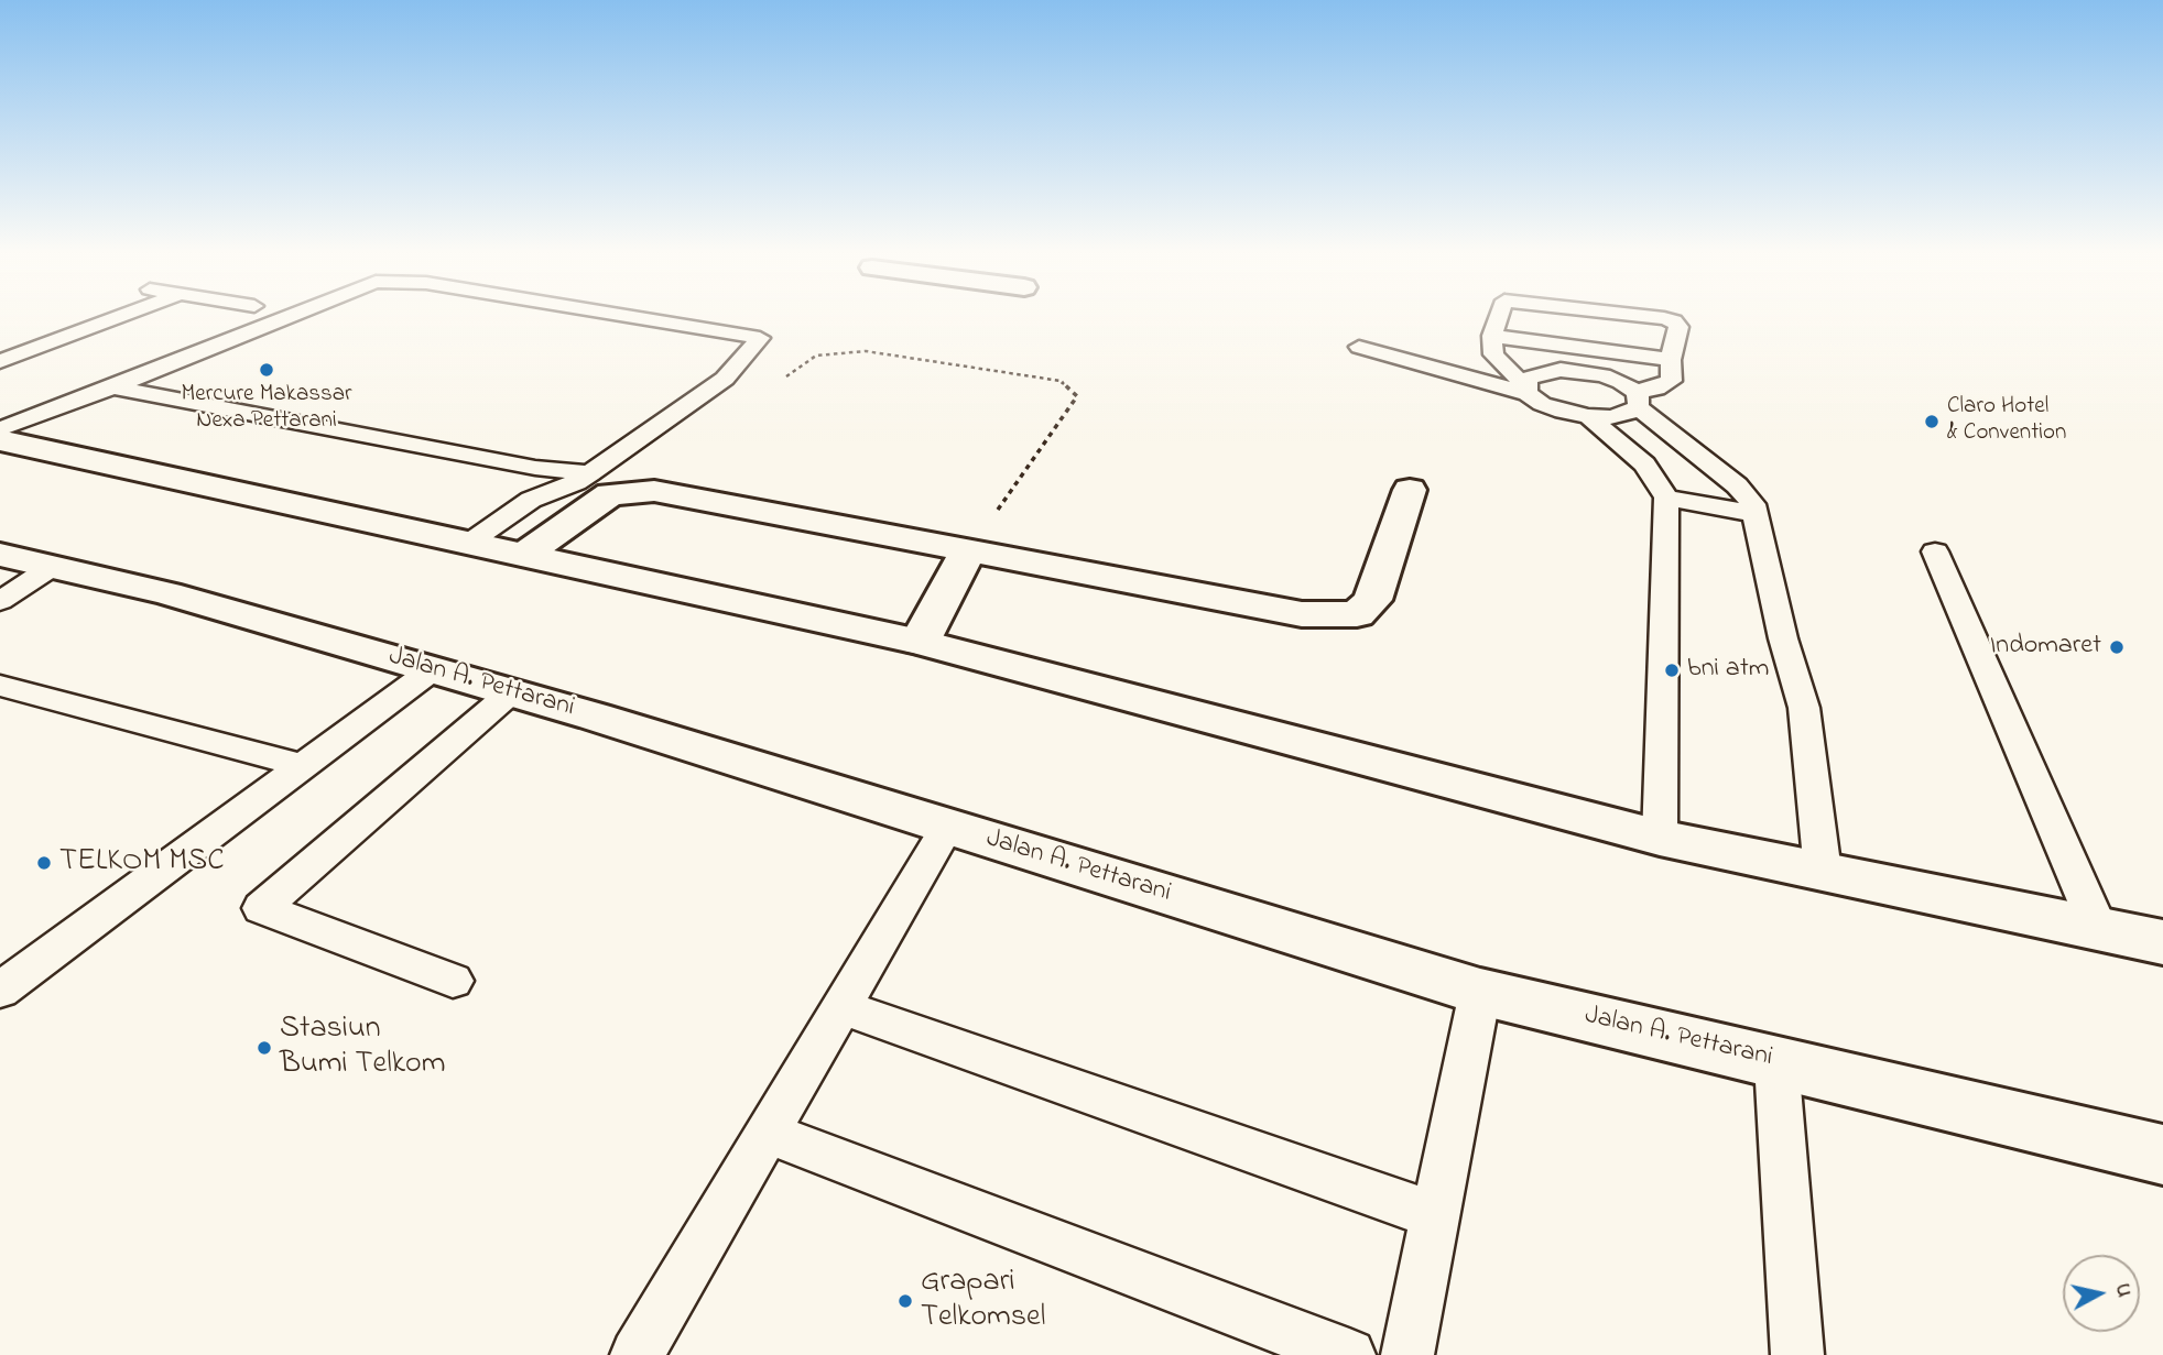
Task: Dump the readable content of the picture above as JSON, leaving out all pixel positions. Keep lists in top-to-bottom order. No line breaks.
{"streets":{"main road":["Jalan A. Pettarani"]},"places":["Mercure Makassar Nexa Pettarani","Claro Hotel & Convention","Indomaret","bni atm","TELKOM MSC","Stasiun Bumi Telkom","Grapari Telkomsel"],"north":"right"}
